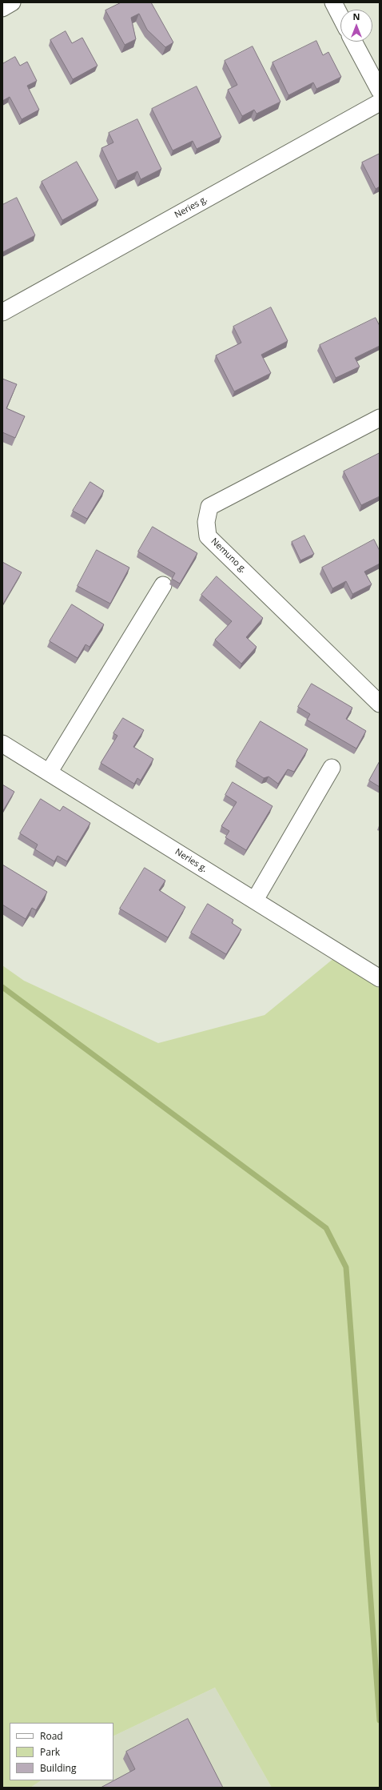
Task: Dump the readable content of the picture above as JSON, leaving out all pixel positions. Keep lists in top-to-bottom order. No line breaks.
{"streets":{"street":["Neries g.","Nemuno g."]},"legend":["Road","Park","Building"],"north":"top"}
